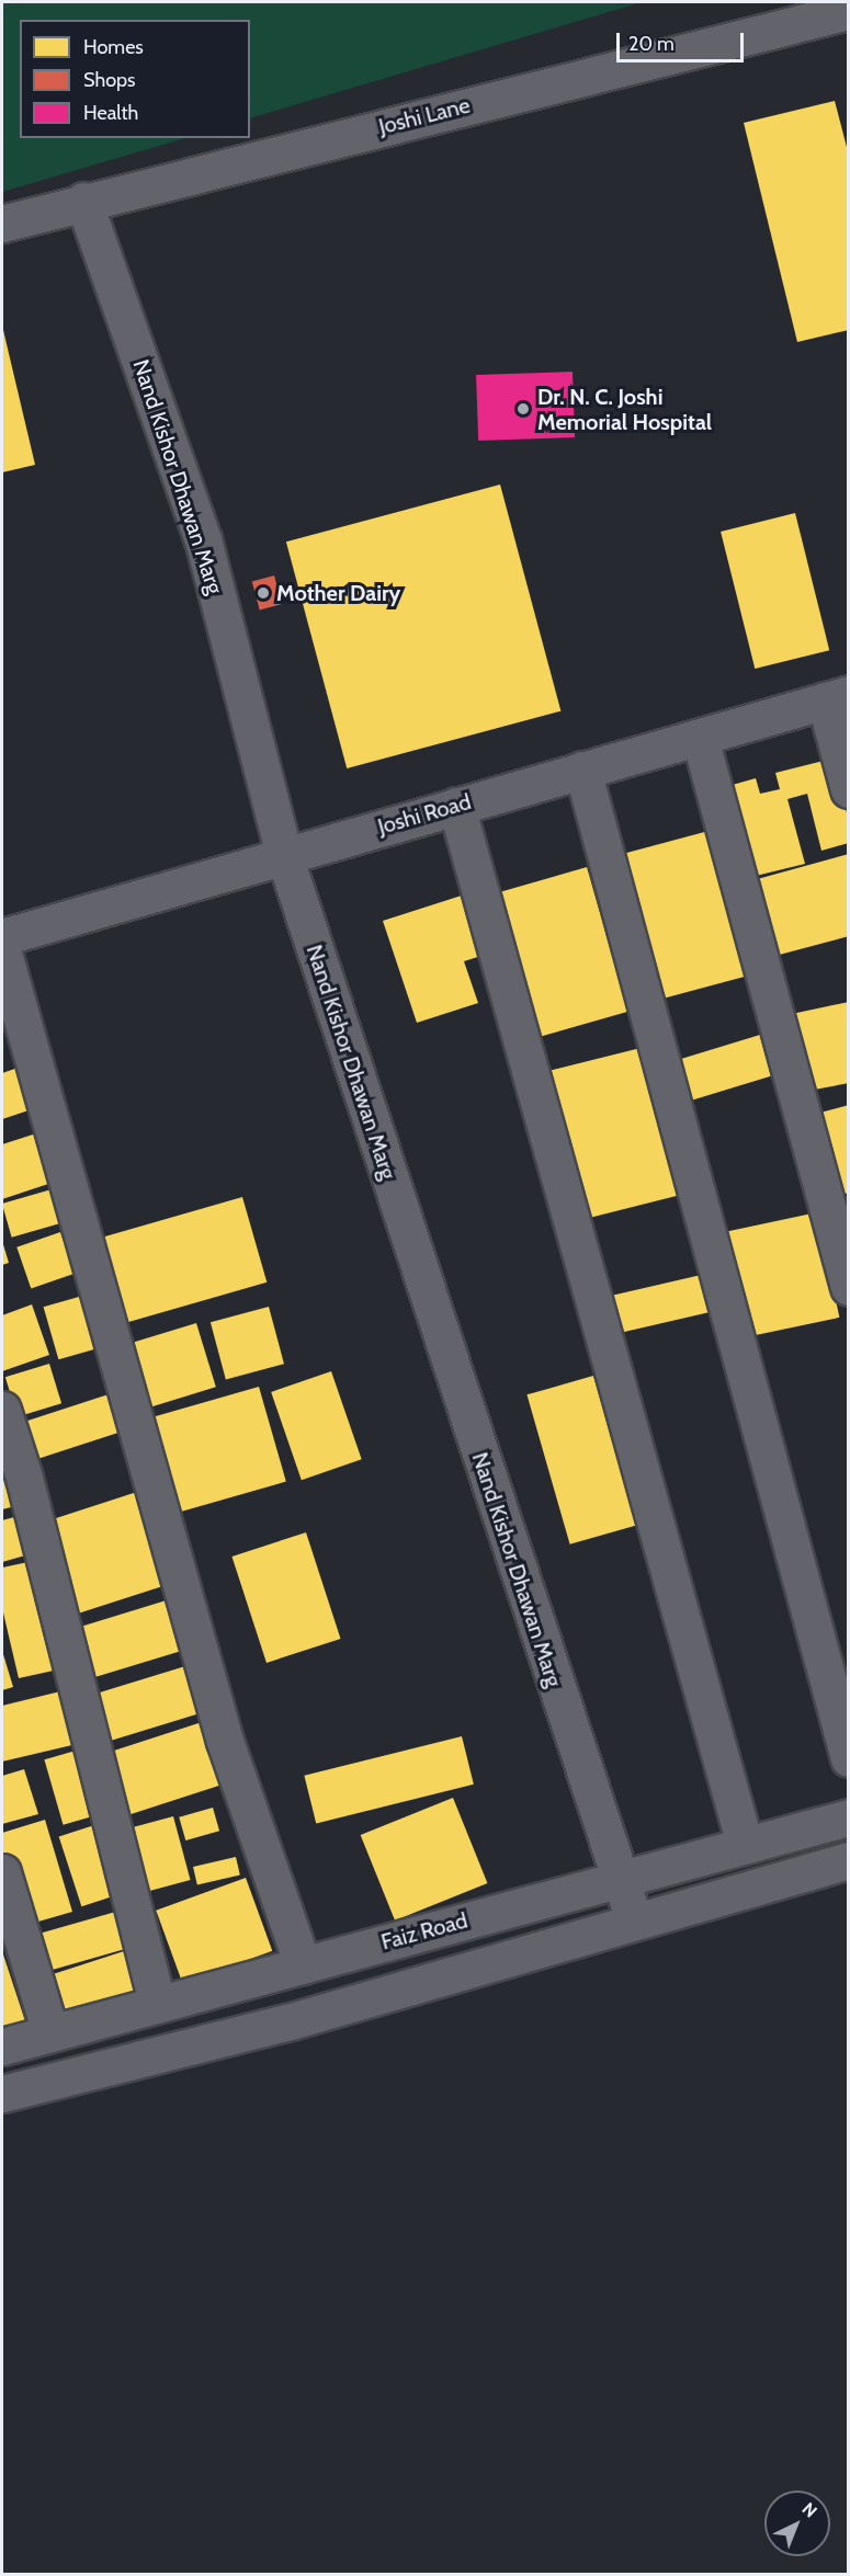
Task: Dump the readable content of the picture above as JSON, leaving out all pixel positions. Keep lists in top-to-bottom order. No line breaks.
{"streets":{"street":["Joshi Lane","Nand Kishor Dhawan Marg","Joshi Road","Faiz Road"]},"crossings":[["Joshi Lane","Nand Kishor Dhawan Marg"],["Nand Kishor Dhawan Marg","Joshi Road"],["Nand Kishor Dhawan Marg","Faiz Road"]],"places":["Dr. N. C. Joshi Memorial Hospital","Mother Dairy"],"legend":["Homes","Shops","Health"],"scale_bar":"20 m","north":"top right"}
